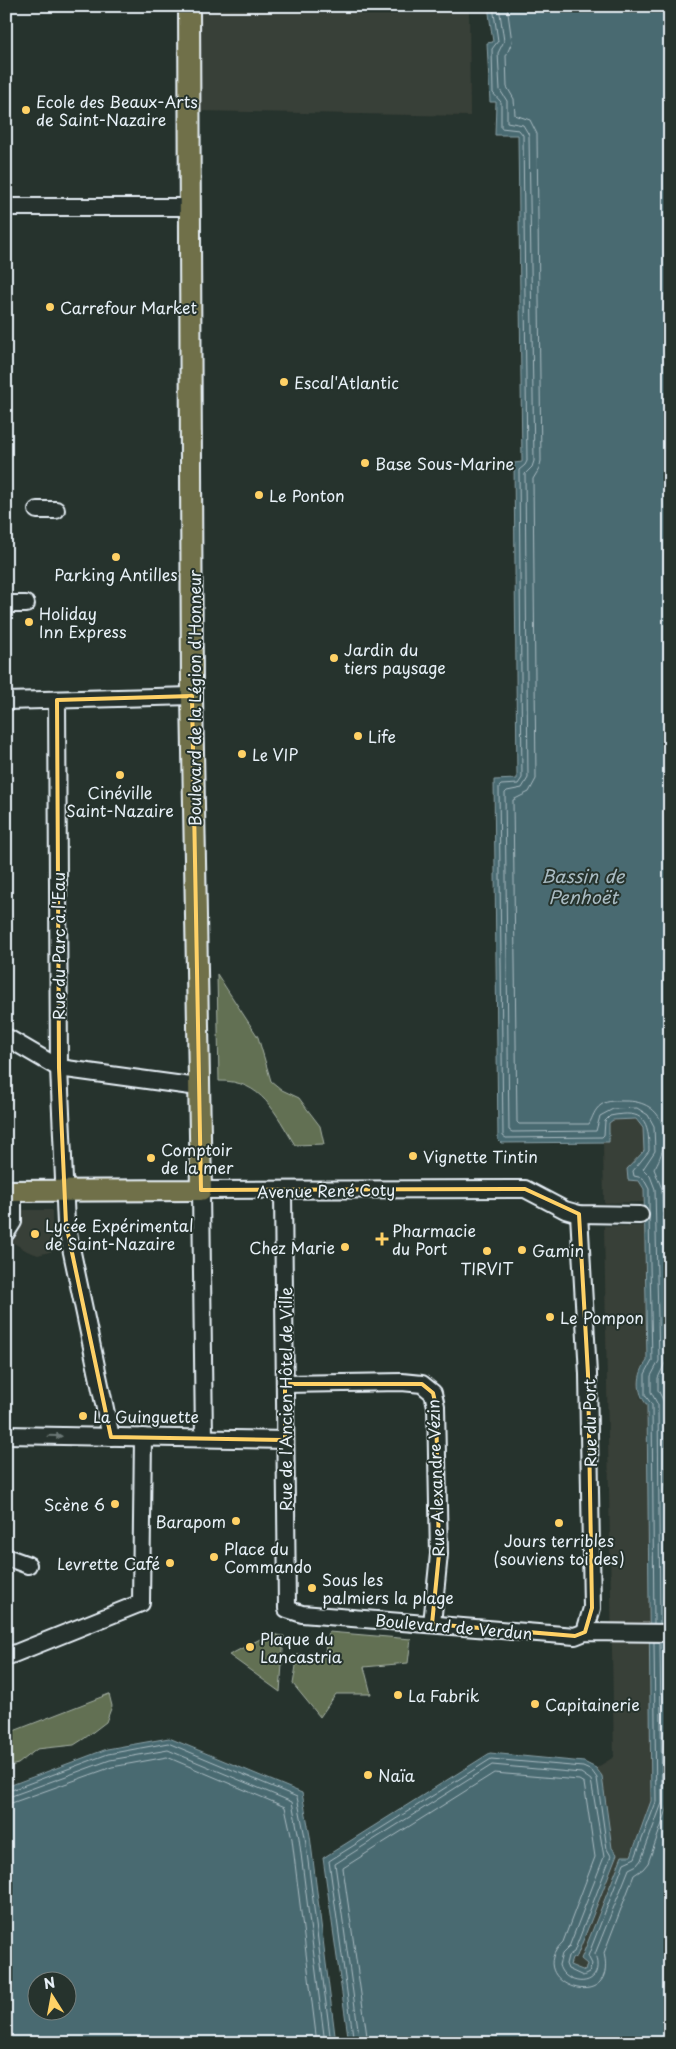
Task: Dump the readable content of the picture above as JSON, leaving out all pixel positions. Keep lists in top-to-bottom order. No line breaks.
{"streets":{"main road":["Boulevard de la Légion d'Honneur","Avenue René Coty"],"street":["Rue du Parc à l'Eau","Rue de l'Ancien Hôtel de Ville","Rue du Port","Rue Alexandre Vézin","Boulevard de Verdun"]},"crossings":[["Boulevard de la Légion d'Honneur","Avenue René Coty"],["Rue du Parc à l'Eau","Avenue René Coty"],["Avenue René Coty","Rue de l'Ancien Hôtel de Ville"],["Avenue René Coty","Rue du Port"],["Rue de l'Ancien Hôtel de Ville","Rue Alexandre Vézin"],["Rue de l'Ancien Hôtel de Ville","Boulevard de Verdun"],["Rue du Port","Boulevard de Verdun"],["Rue Alexandre Vézin","Boulevard de Verdun"]],"water":["Bassin de Penhoët"],"places":{"other":["Ecole des Beaux-Arts de Saint-Nazaire","Carrefour Market","Escal'Atlantic","Base Sous-Marine","Le Ponton","Parking Antilles","Holiday Inn Express","Jardin du tiers paysage","Life","Le VIP","Cinéville Saint-Nazaire","Vignette Tintin","Comptoir de la mer","Lycée Expérimental de Saint-Nazaire","Chez Marie","Gamin","TIRVIT","Le Pompon","La Guinguette","Scène 6","Barapom","Jours terribles (souviens toi des)","Place du Commando","Levrette Café","Sous les palmiers la plage","Plaque du Lancastria","La Fabrik","Capitainerie","Naïa"],"health":["Pharmacie du Port"]},"north":"top"}
